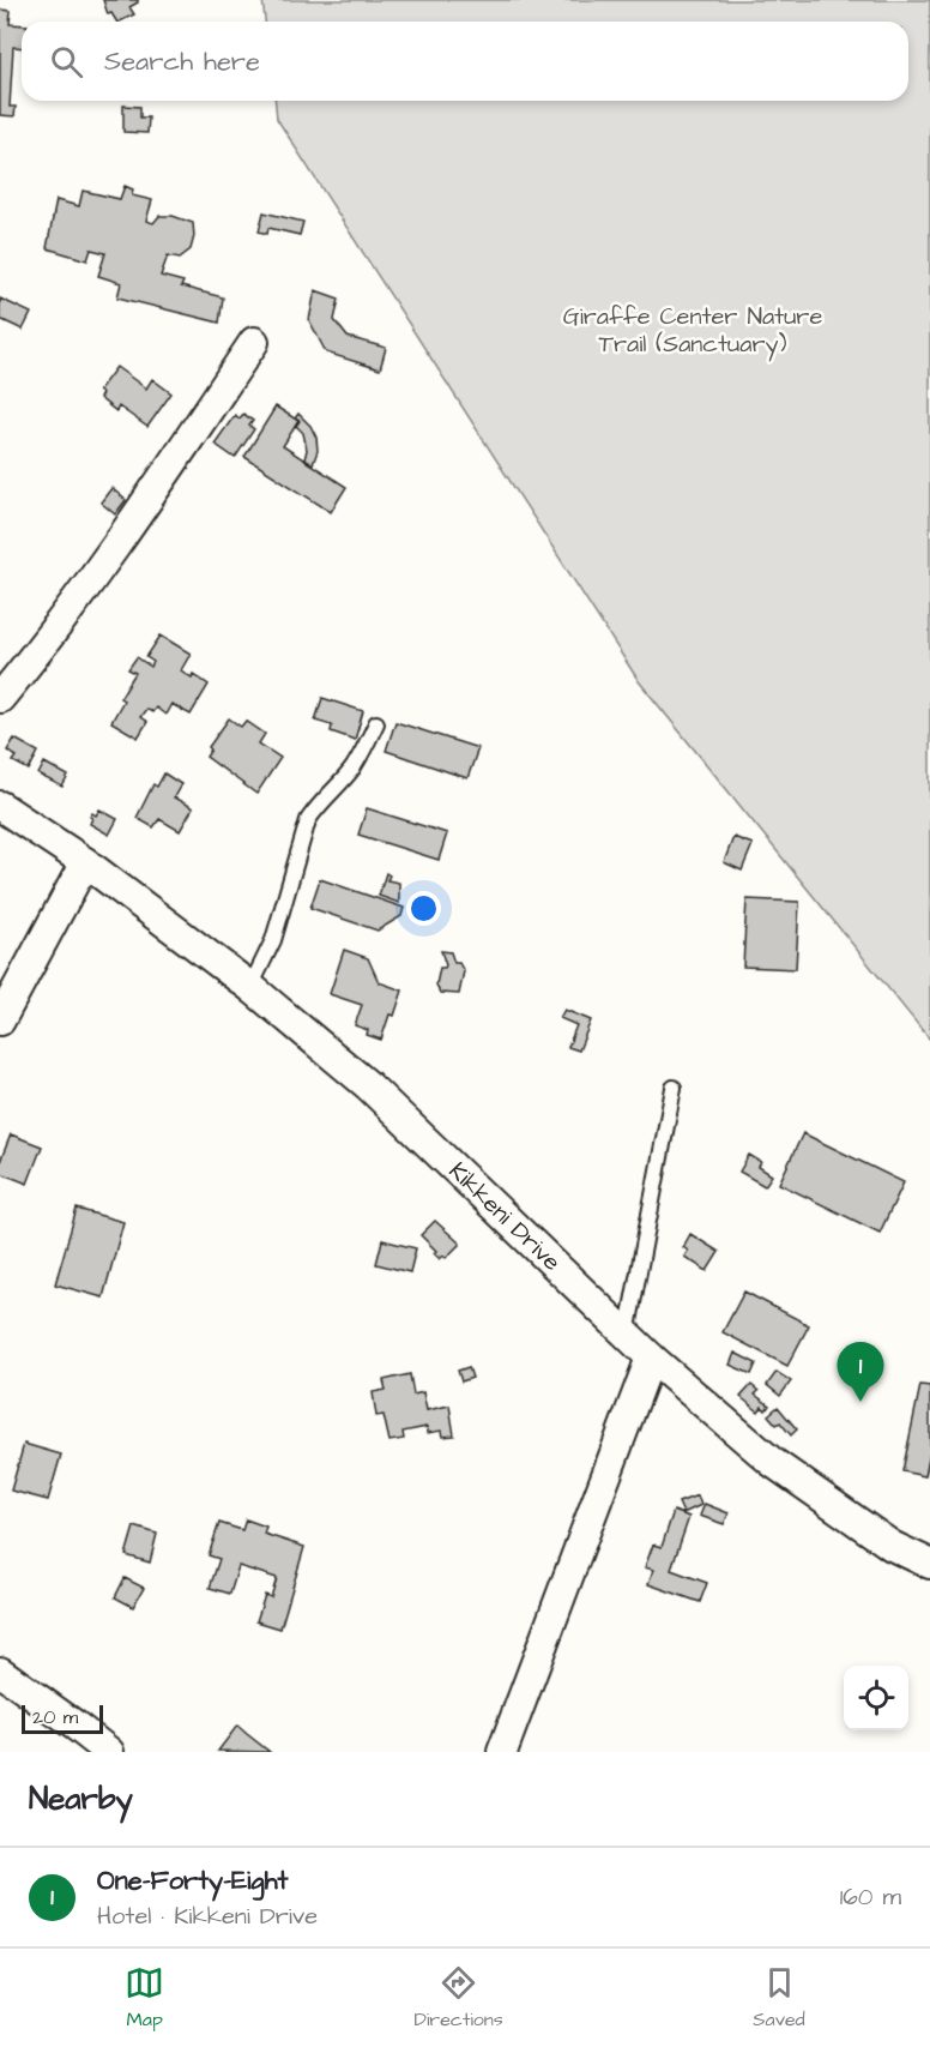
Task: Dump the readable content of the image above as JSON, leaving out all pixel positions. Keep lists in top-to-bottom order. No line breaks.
{"streets":{"street":["Kikkeni Drive"]},"parks":["Giraffe Center Nature Trail (Sanctuary)"],"scale_bar":"20 m","page":{"search":"Search here","pins":"1","scale":"20 m","heading":"Nearby","list":[{"mark":"1","name":"One-Forty-Eight","note":"Hotel · Kikkeni Drive","value":"160 m"}],"nav":["Map","Directions","Saved"]}}
